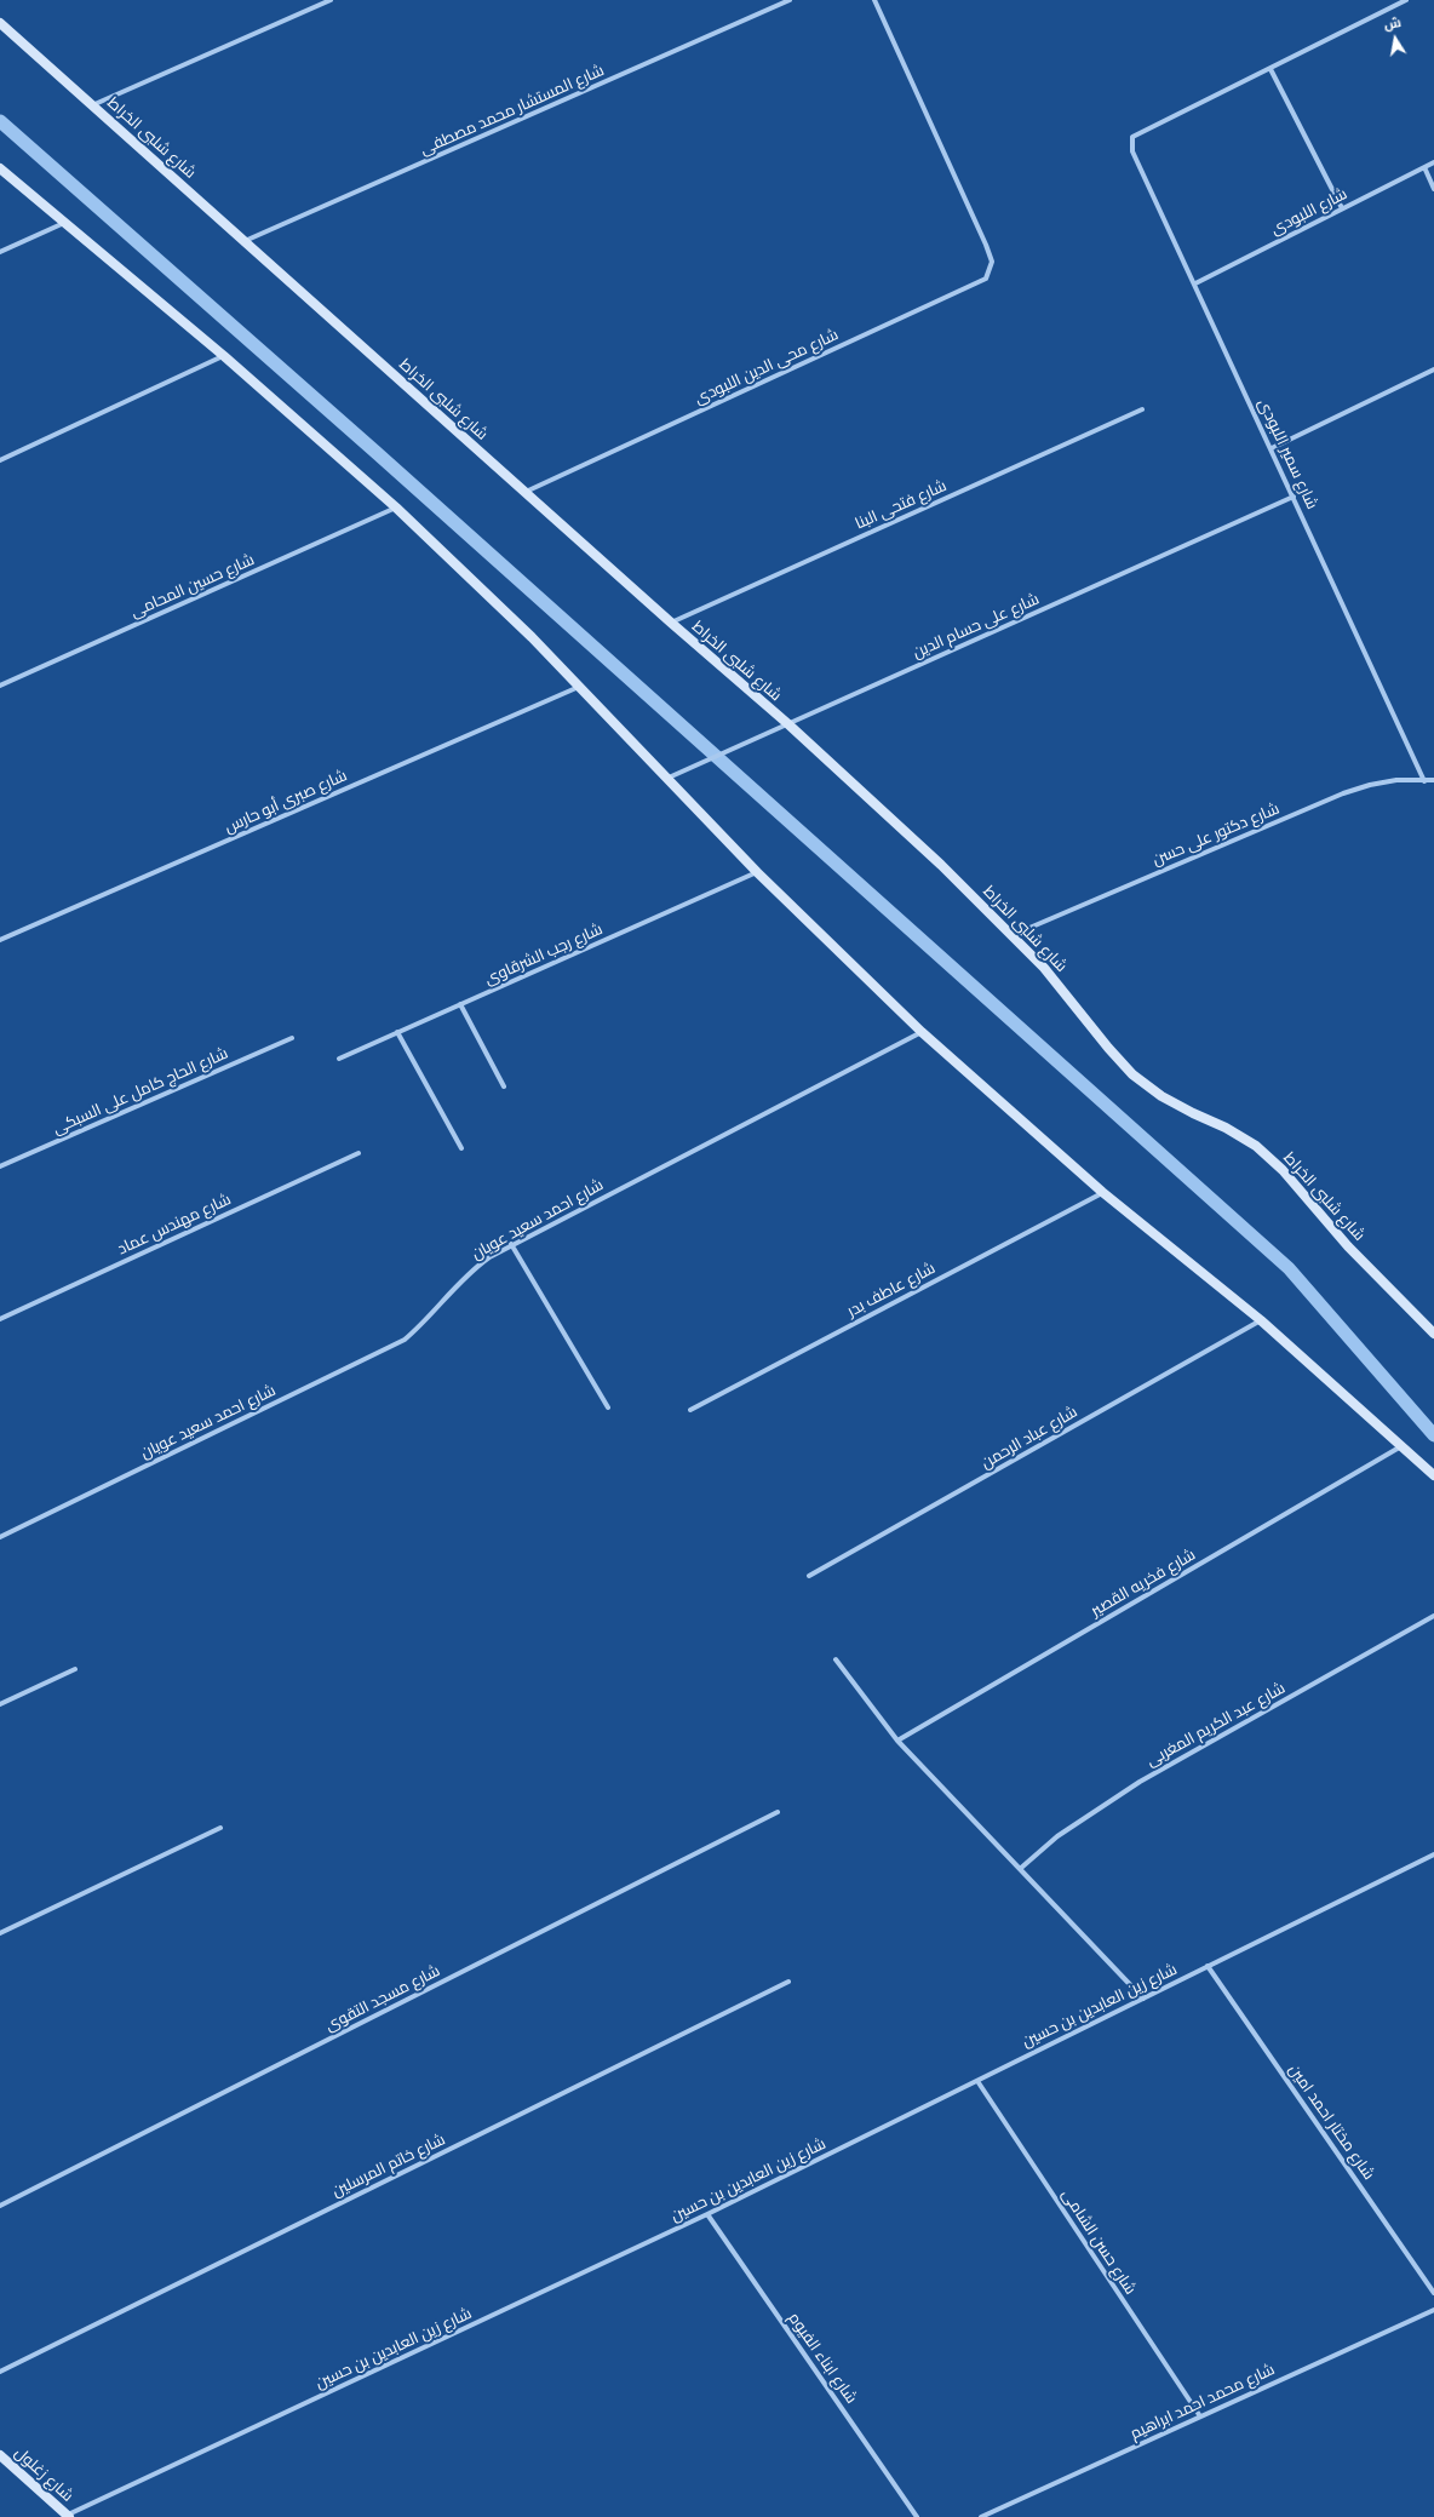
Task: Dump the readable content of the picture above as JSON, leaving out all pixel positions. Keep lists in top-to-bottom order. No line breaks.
{"streets":{"street":["شارع المستشار محمد مصطفى","شارع شلبى الخراط","شارع اللبودى","شارع محى الدين اللبودى","شارع سمير اللبودى","شارع فتحى البنا","شارع حسين المحامى","شارع على حسام الدين","شارع صبرى أبو حارس","شارع دكتور على حسن","شارع رجب الشرقاوى","شارع الحاج كامل على السبكى","شارع احمد سعيد عويان","شارع مهندس عماد","شارع عاطف بدر","شارع عباد الرحمن","شارع فخريه القصير","شارع عبد الكريم المغربى","شارع مسجد التقوى","شارع زين العابدين بن حسين","شارع مختار احمد امين","شارع خاتم المرسلين","شارع حسن الشامى","شارع ابناء الفيوم","شارع محمد احمد ابراهيم","شارع زغلول"]},"crossings":[["شارع المستشار محمد مصطفى","شارع شلبى الخراط"],["شارع شلبى الخراط","شارع محى الدين اللبودى"],["شارع شلبى الخراط","شارع فتحى البنا"],["شارع شلبى الخراط","شارع على حسام الدين"],["شارع شلبى الخراط","شارع دكتور على حسن"],["شارع اللبودى","شارع سمير اللبودى"],["شارع سمير اللبودى","شارع على حسام الدين"],["شارع سمير اللبودى","شارع دكتور على حسن"],["شارع زين العابدين بن حسين","شارع مختار احمد امين"],["شارع زين العابدين بن حسين","شارع حسن الشامى"],["شارع زين العابدين بن حسين","شارع ابناء الفيوم"],["شارع زين العابدين بن حسين","شارع زغلول"],["شارع حسن الشامى","شارع محمد احمد ابراهيم"]],"north":"top"}
